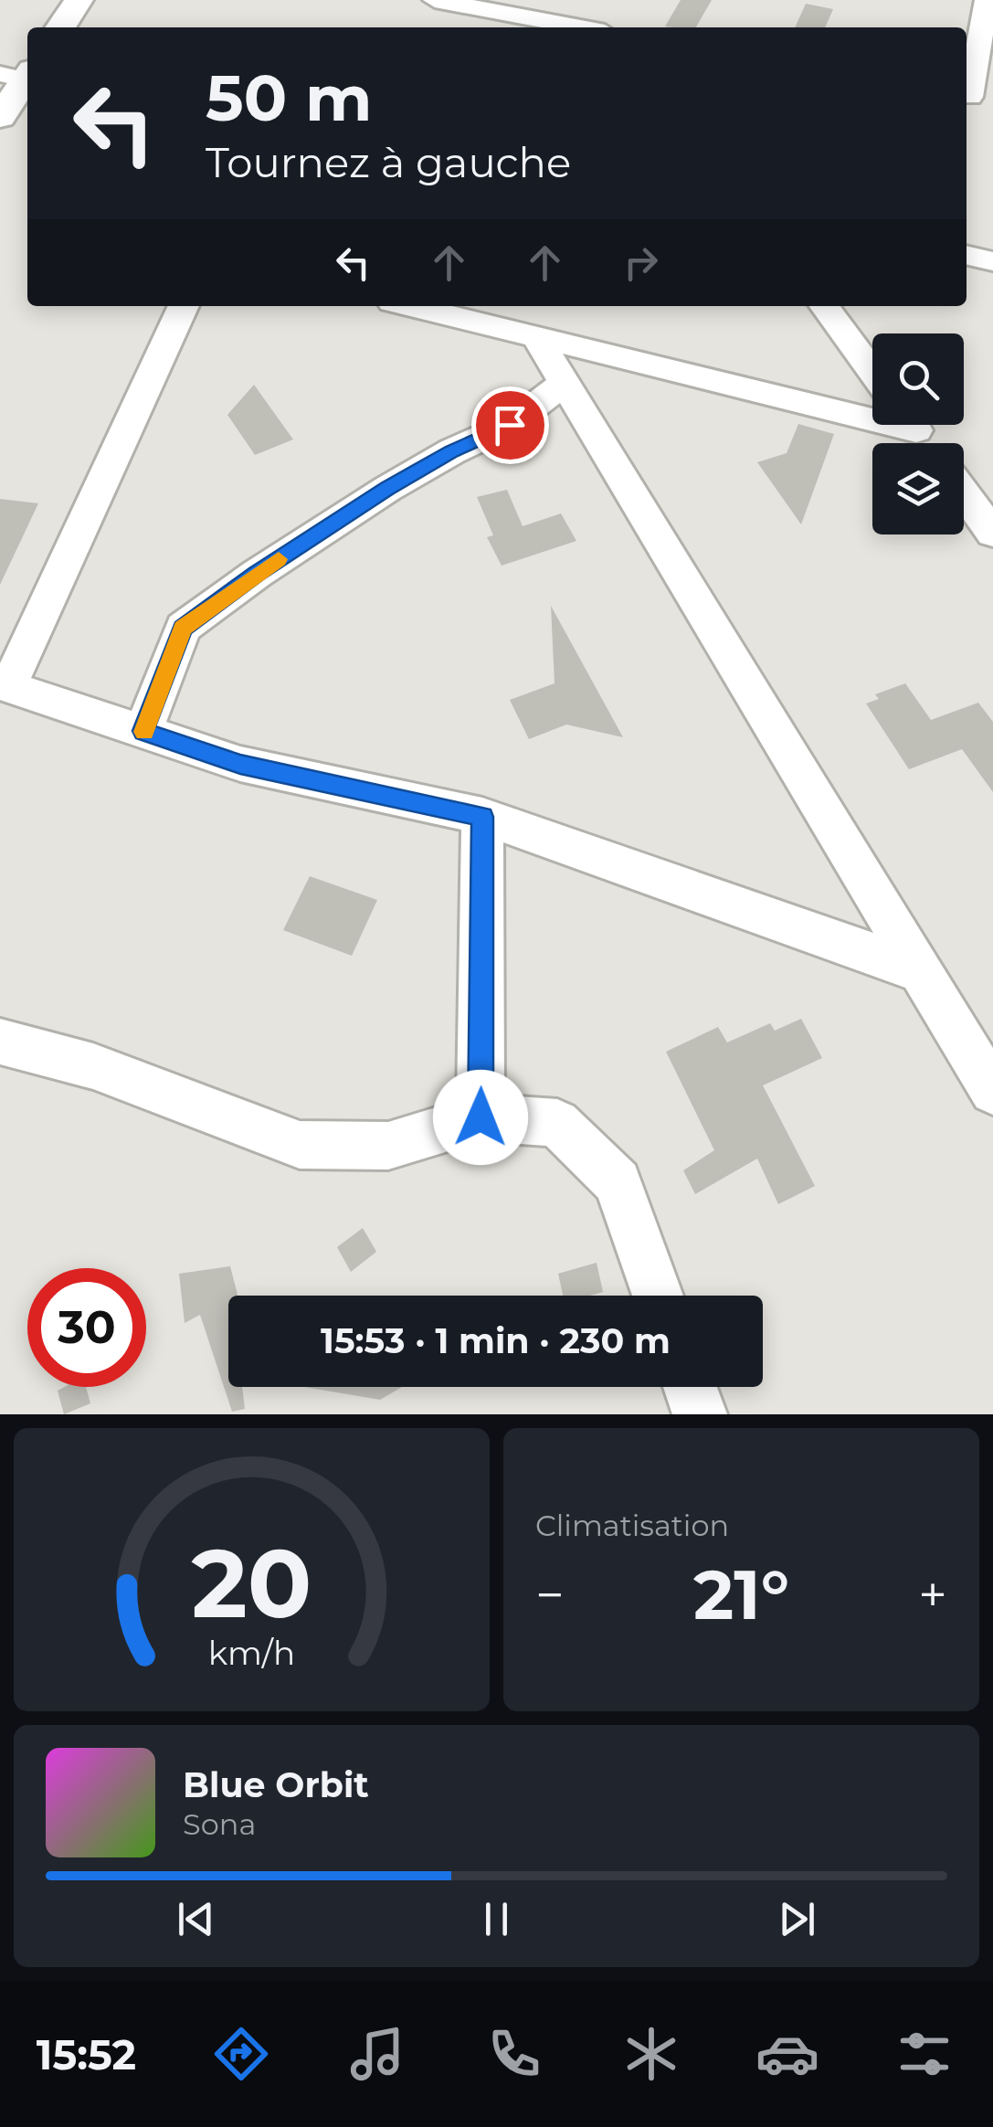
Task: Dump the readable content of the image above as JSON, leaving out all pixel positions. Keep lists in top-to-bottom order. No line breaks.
{"page":{"turn":["50 m","Tournez à gauche"],"limit":"30","trip":"15:53 · 1 min · 230 m","tile":"Climatisation","heat":["−","21°","+"],"song":["Blue Orbit","Sona"],"tabs":"15:52","gauge":["20","km/h"]}}
